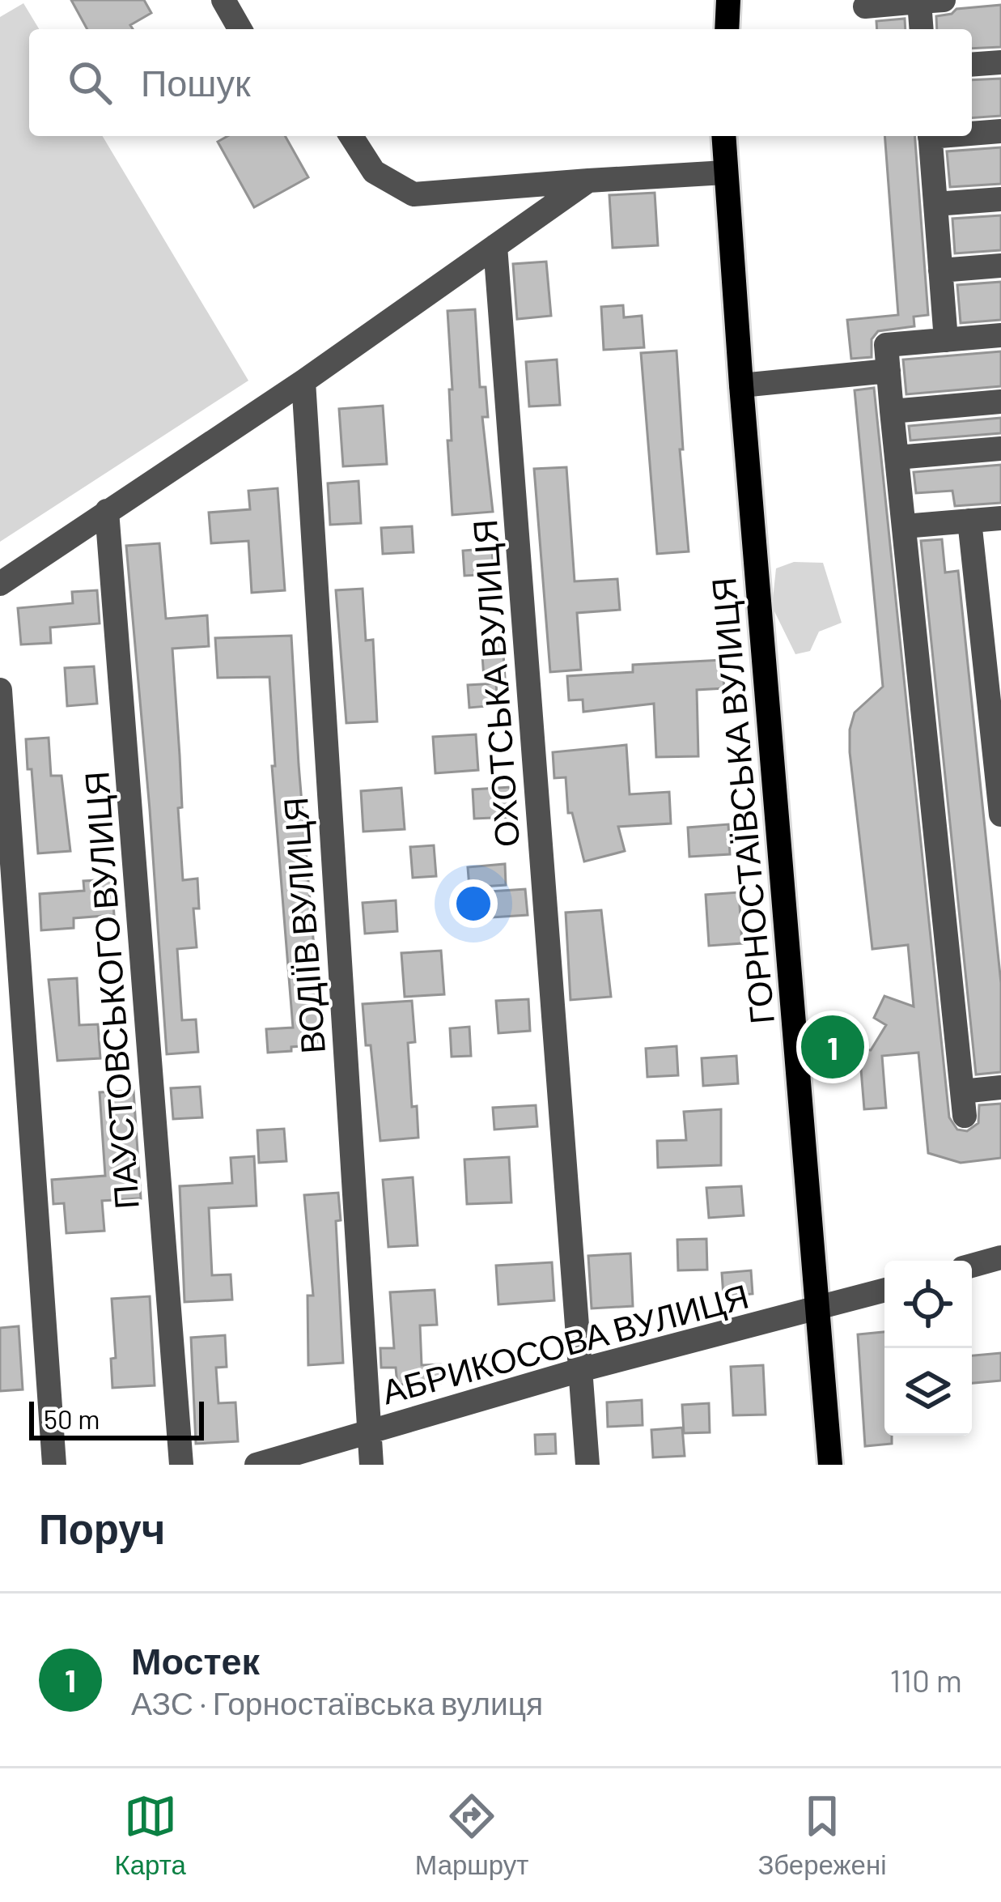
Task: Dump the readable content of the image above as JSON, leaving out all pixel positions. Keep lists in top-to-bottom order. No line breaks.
{"streets":{"main road":["ГОРНОСТАЇВСЬКА ВУЛИЦЯ"],"street":["ОХОТСЬКА ВУЛИЦЯ","ВОДІЇВ ВУЛИЦЯ","ПАУСТОВСЬКОГО ВУЛИЦЯ","АБРИКОСОВА ВУЛИЦЯ"]},"crossings":[["ОХОТСЬКА ВУЛИЦЯ","АБРИКОСОВА ВУЛИЦЯ"],["ГОРНОСТАЇВСЬКА ВУЛИЦЯ","АБРИКОСОВА ВУЛИЦЯ"],["ВОДІЇВ ВУЛИЦЯ","АБРИКОСОВА ВУЛИЦЯ"]],"scale_bar":"50 m","page":{"search":"Пошук","pins":"1","scale":"50 m","heading":"Поруч","list":[{"mark":"1","name":"Мостек","note":"АЗС · Горностаївська вулиця","value":"110 m"}],"nav":["Карта","Маршрут","Збережені"]}}
